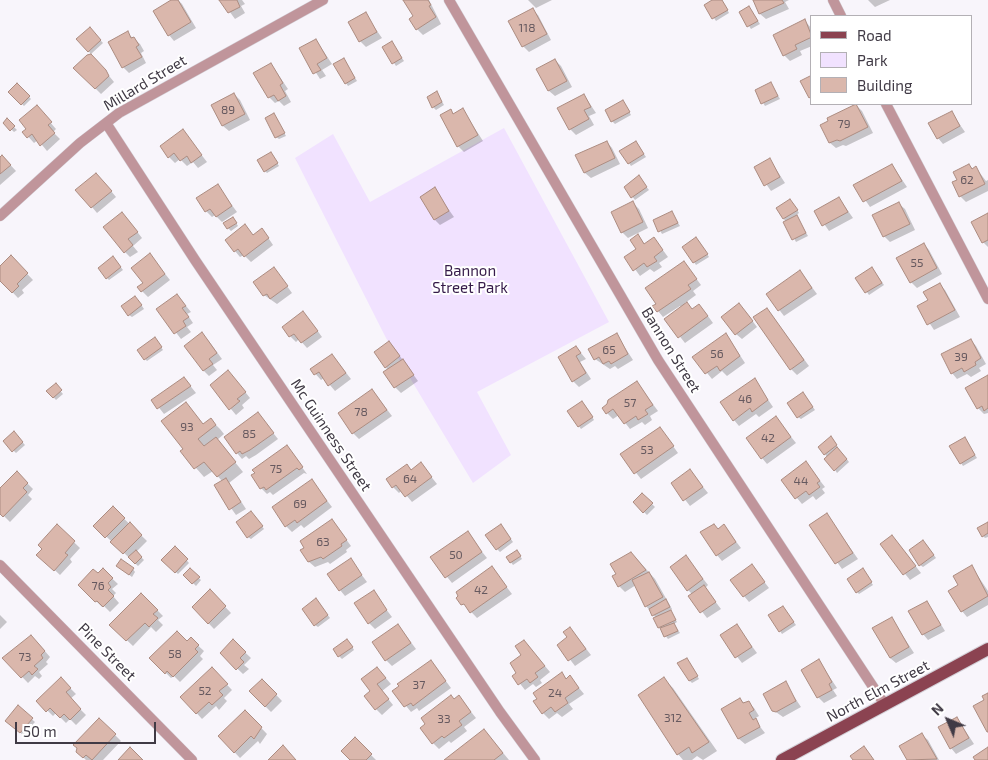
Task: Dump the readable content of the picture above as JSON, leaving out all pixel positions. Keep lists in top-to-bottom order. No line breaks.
{"streets":{"main road":["North Elm Street"],"street":["Millard Street","Bannon Street","Mc Guinness Street","Pine Street"]},"crossings":[["Millard Street","Mc Guinness Street"],["Bannon Street","North Elm Street"]],"parks":["Bannon Street Park"],"house_numbers":["118","89","79","62","55","65","56","39","46","57","78","93","85","42","53","75","64","44","69","63","50","76","42","58","73","37","52","24","312","33"],"legend":["Road","Park","Building"],"scale_bar":"50 m","north":"top left"}
